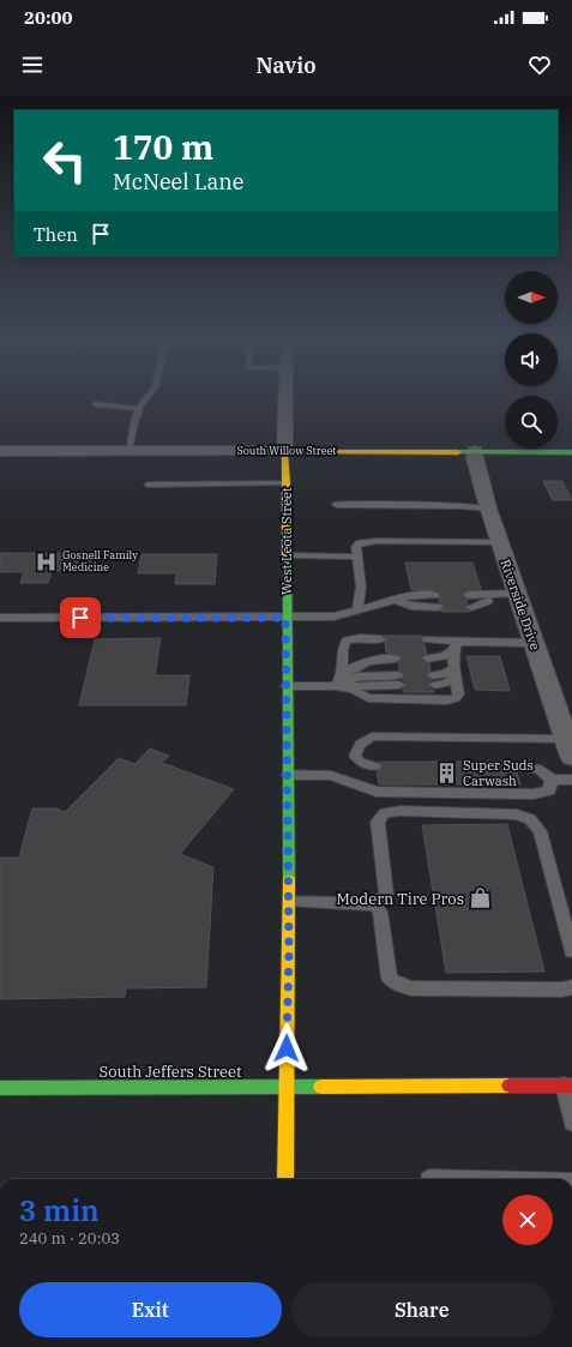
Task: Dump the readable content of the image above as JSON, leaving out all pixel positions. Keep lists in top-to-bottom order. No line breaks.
{"streets":{"main road":["South Willow Street","West Leota Street","South Jeffers Street"],"street":["Riverside Drive"]},"crossings":[["South Willow Street","West Leota Street"],["South Willow Street","Riverside Drive"],["West Leota Street","South Jeffers Street"]],"places":{"hospital":["Gosnell Family Medicine"],"building":["Super Suds Carwash"],"shop":["Modern Tire Pros"]},"north":"right","page":{"status":"20:00","header":"Navio","turn":["170 m","McNeel Lane"],"then":"Then","heading":["3 min","240 m · 20:03"],"buttons":["Exit","Share"]}}
